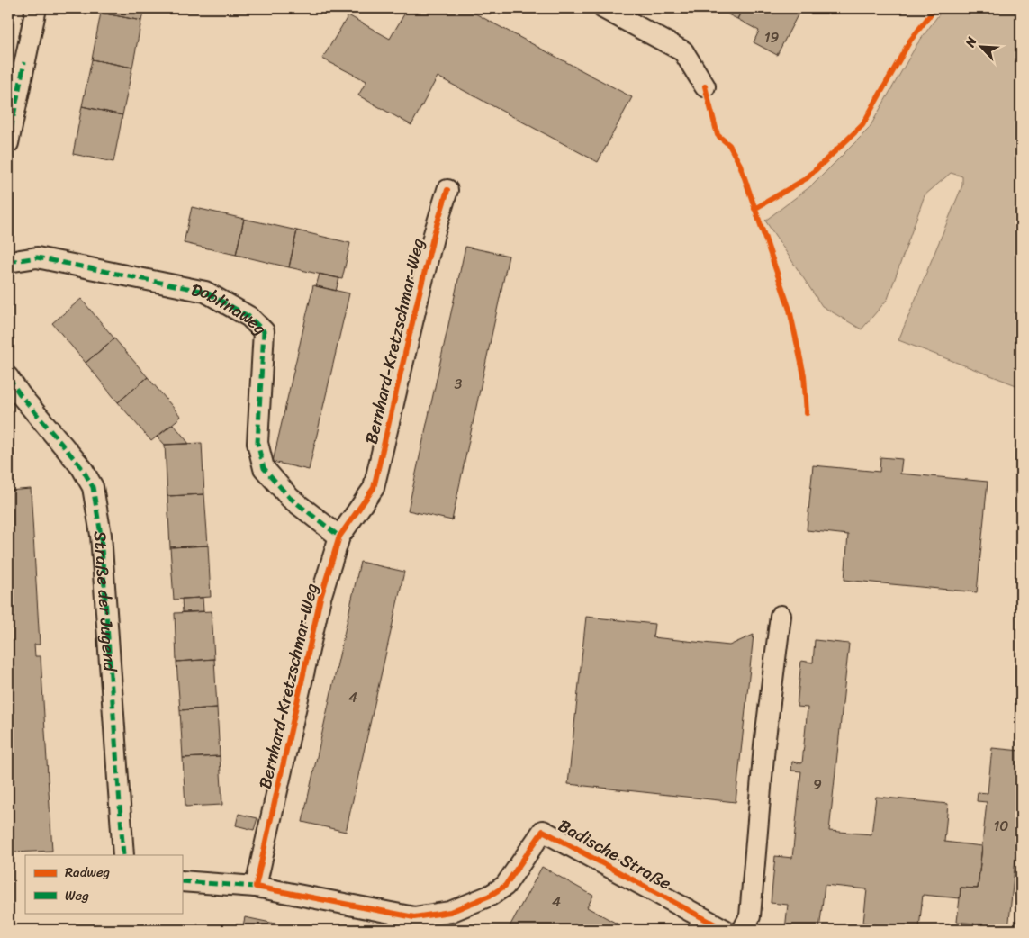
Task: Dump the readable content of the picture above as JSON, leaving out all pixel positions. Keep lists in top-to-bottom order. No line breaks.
{"streets":{"street":["Doblinaweg","Bernhard-Kretzschmar-Weg","Straße der Jugend","Badische Straße"]},"crossings":[["Doblinaweg","Bernhard-Kretzschmar-Weg"]],"house_numbers":["19","3","4","9","10","4"],"legend":["Radweg","Weg"],"north":"top left"}
